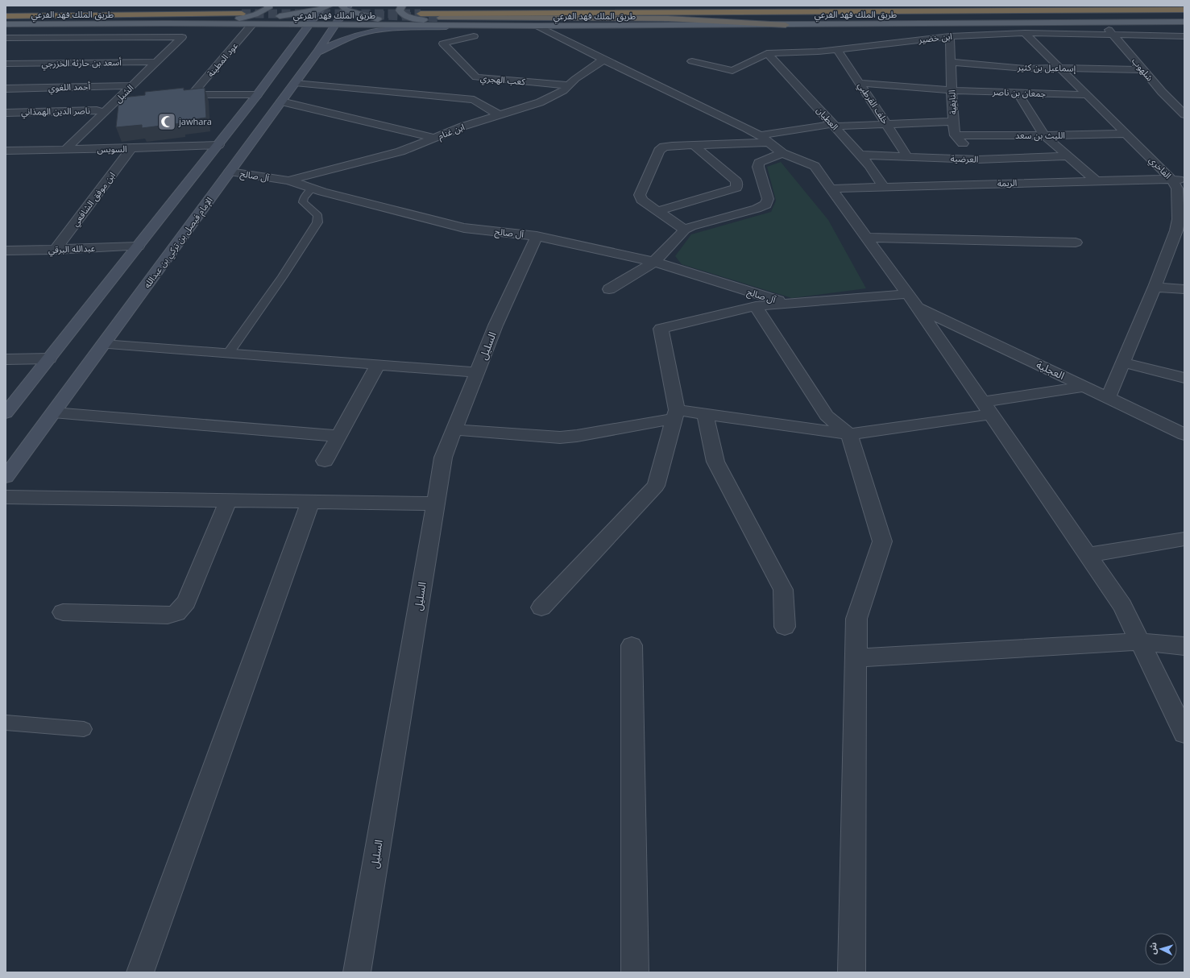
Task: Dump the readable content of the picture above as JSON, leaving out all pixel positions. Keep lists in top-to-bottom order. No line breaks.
{"streets":{"main road":["طريق الملك فهد الفرعي","الإمام فيصل بن تركي بن عبدالله"],"street":["ابن خضير","عود المطينة","أسعد بن حارثة الخزرجي","إسماعيل بن كثير","شلهوب","كعب الهجري","أحمد اللغوي","جمعان بن ناصر","الشبل","النايفية","خلف القرطبي","ناصر الدين الهمذاني","العطيان","ابن غنام","الليث بن سعد","السويس","العرضية","الفاخري","آل صالح","الريمة","ابن موفق الشافعي","عبدالله البرقي","السليل","العجلية"]},"crossings":[["طريق الملك فهد الفرعي","عود المطينة"],["طريق الملك فهد الفرعي","شلهوب"],["طريق الملك فهد الفرعي","الإمام فيصل بن تركي بن عبدالله"],["ابن خضير","شلهوب"],["ابن خضير","النايفية"],["ابن خضير","خلف القرطبي"],["ابن خضير","العطيان"],["ابن خضير","الفاخري"],["أسعد بن حارثة الخزرجي","الشبل"],["إسماعيل بن كثير","شلهوب"],["إسماعيل بن كثير","النايفية"],["إسماعيل بن كثير","الفاخري"],["كعب الهجري","ابن غنام"],["أحمد اللغوي","الشبل"],["جمعان بن ناصر","النايفية"],["جمعان بن ناصر","خلف القرطبي"],["جمعان بن ناصر","الفاخري"],["الشبل","ناصر الدين الهمذاني"],["الشبل","السويس"],["النايفية","الليث بن سعد"],["خلف القرطبي","العرضية"],["العطيان","العرضية"],["العطيان","الريمة"],["ابن غنام","آل صالح"],["الليث بن سعد","الفاخري"],["السويس","ابن موفق الشافعي"],["الفاخري","الريمة"],["الفاخري","العجلية"],["آل صالح","الإمام فيصل بن تركي بن عبدالله"],["آل صالح","السليل"],["ابن موفق الشافعي","عبدالله البرقي"]],"places":{"mosque":["jawhara"]},"north":"left"}
